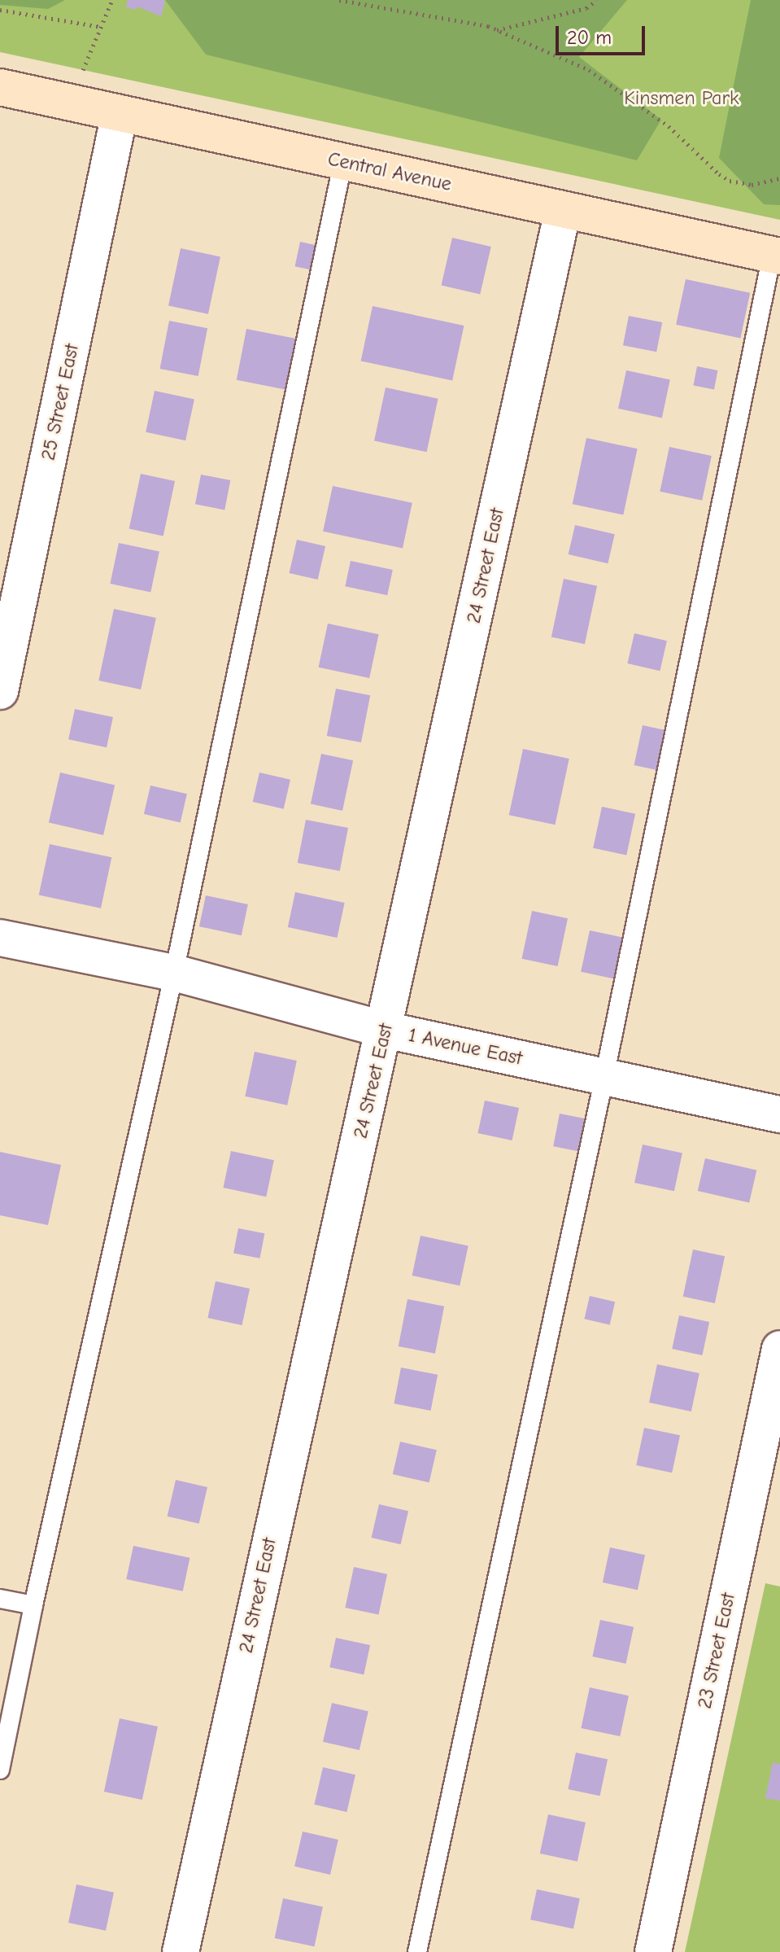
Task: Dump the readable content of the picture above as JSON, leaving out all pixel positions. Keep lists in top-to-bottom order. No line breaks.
{"streets":{"street":["Central Avenue","25 Street East","24 Street East","1 Avenue East","23 Street East"]},"crossings":[["Central Avenue","25 Street East"],["Central Avenue","24 Street East"],["24 Street East","1 Avenue East"]],"parks":["Kinsmen Park"],"scale_bar":"20 m"}
